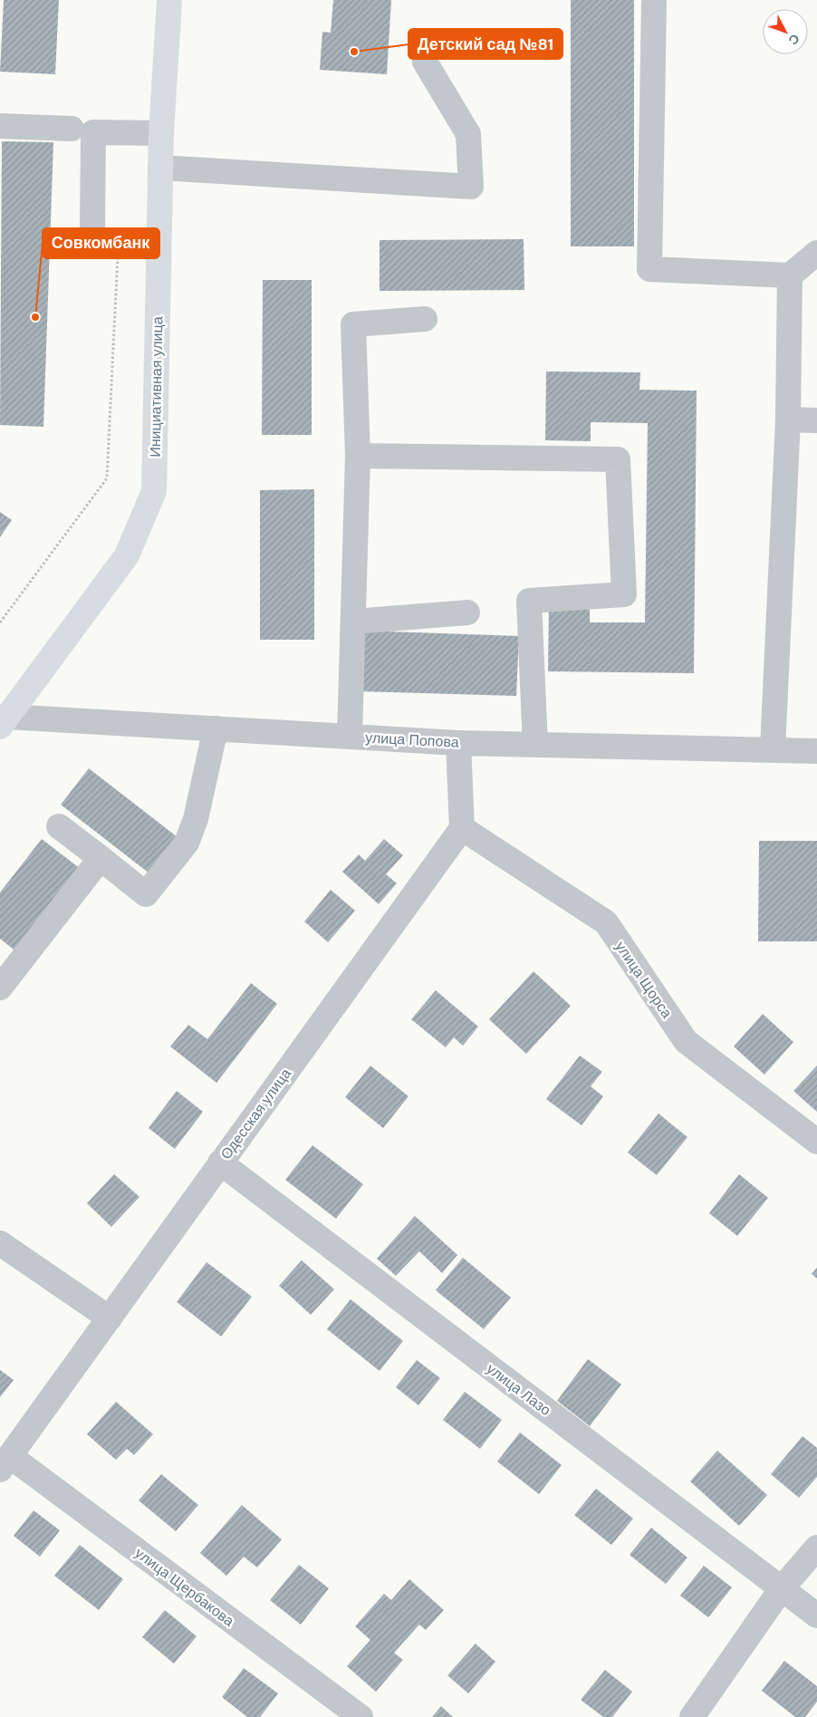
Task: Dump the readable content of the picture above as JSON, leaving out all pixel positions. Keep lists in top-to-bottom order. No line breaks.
{"streets":{"main road":["Инициативная улица"],"street":["улица Попова","улица Щорса","Одесская улица","улица Лазо","улица Щербакова"]},"crossings":[["Инициативная улица","улица Попова"],["улица Щорса","Одесская улица"],["Одесская улица","улица Лазо"],["Одесская улица","улица Щербакова"]],"places":["Детский сад №81","Совкомбанк"],"north":"bottom right"}
